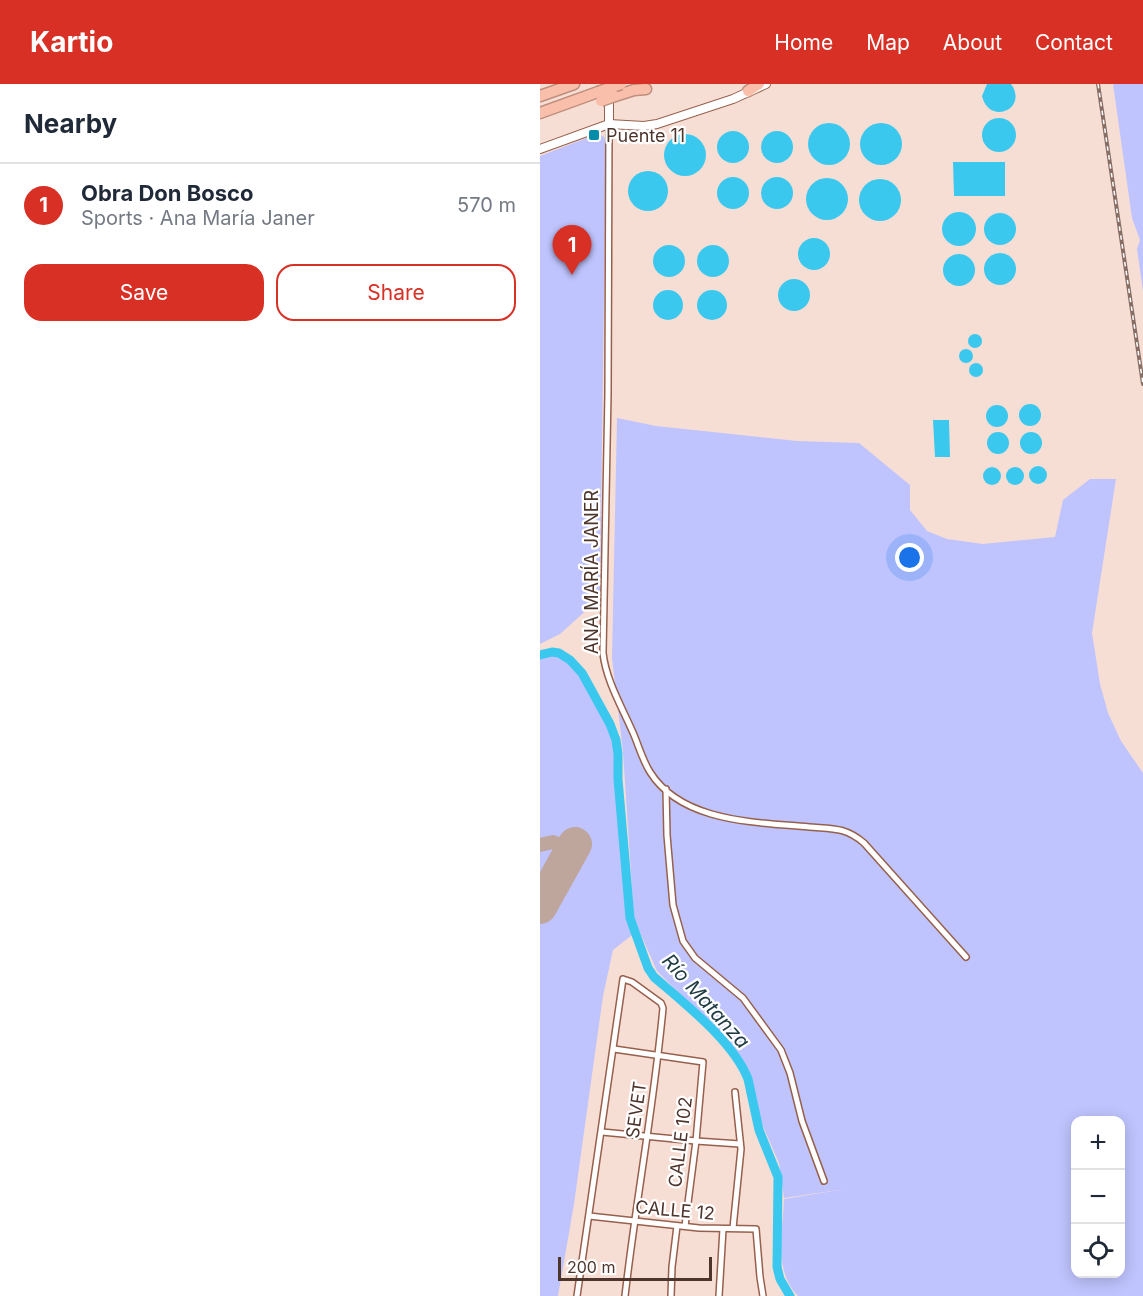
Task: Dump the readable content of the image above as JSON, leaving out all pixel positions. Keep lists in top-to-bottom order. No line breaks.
{"streets":{"street":["ANA MARÍA JANER","SEVET","CALLE 102","CALLE 12"]},"crossings":[["SEVET","CALLE 102"],["SEVET","CALLE 12"],["CALLE 102","CALLE 12"]],"water":["Río Matanza"],"places":{"transit":["Puente 11"]},"scale_bar":"200 m","page":{"header":"Kartio","nav":["Home","Map","About","Contact"],"heading":"Nearby","list":[{"mark":"1","name":"Obra Don Bosco","note":"Sports · Ana María Janer","value":"570 m"}],"pins":"1","buttons":["Save","Share"],"map_buttons":["+","−"],"scale":"200 m"}}
